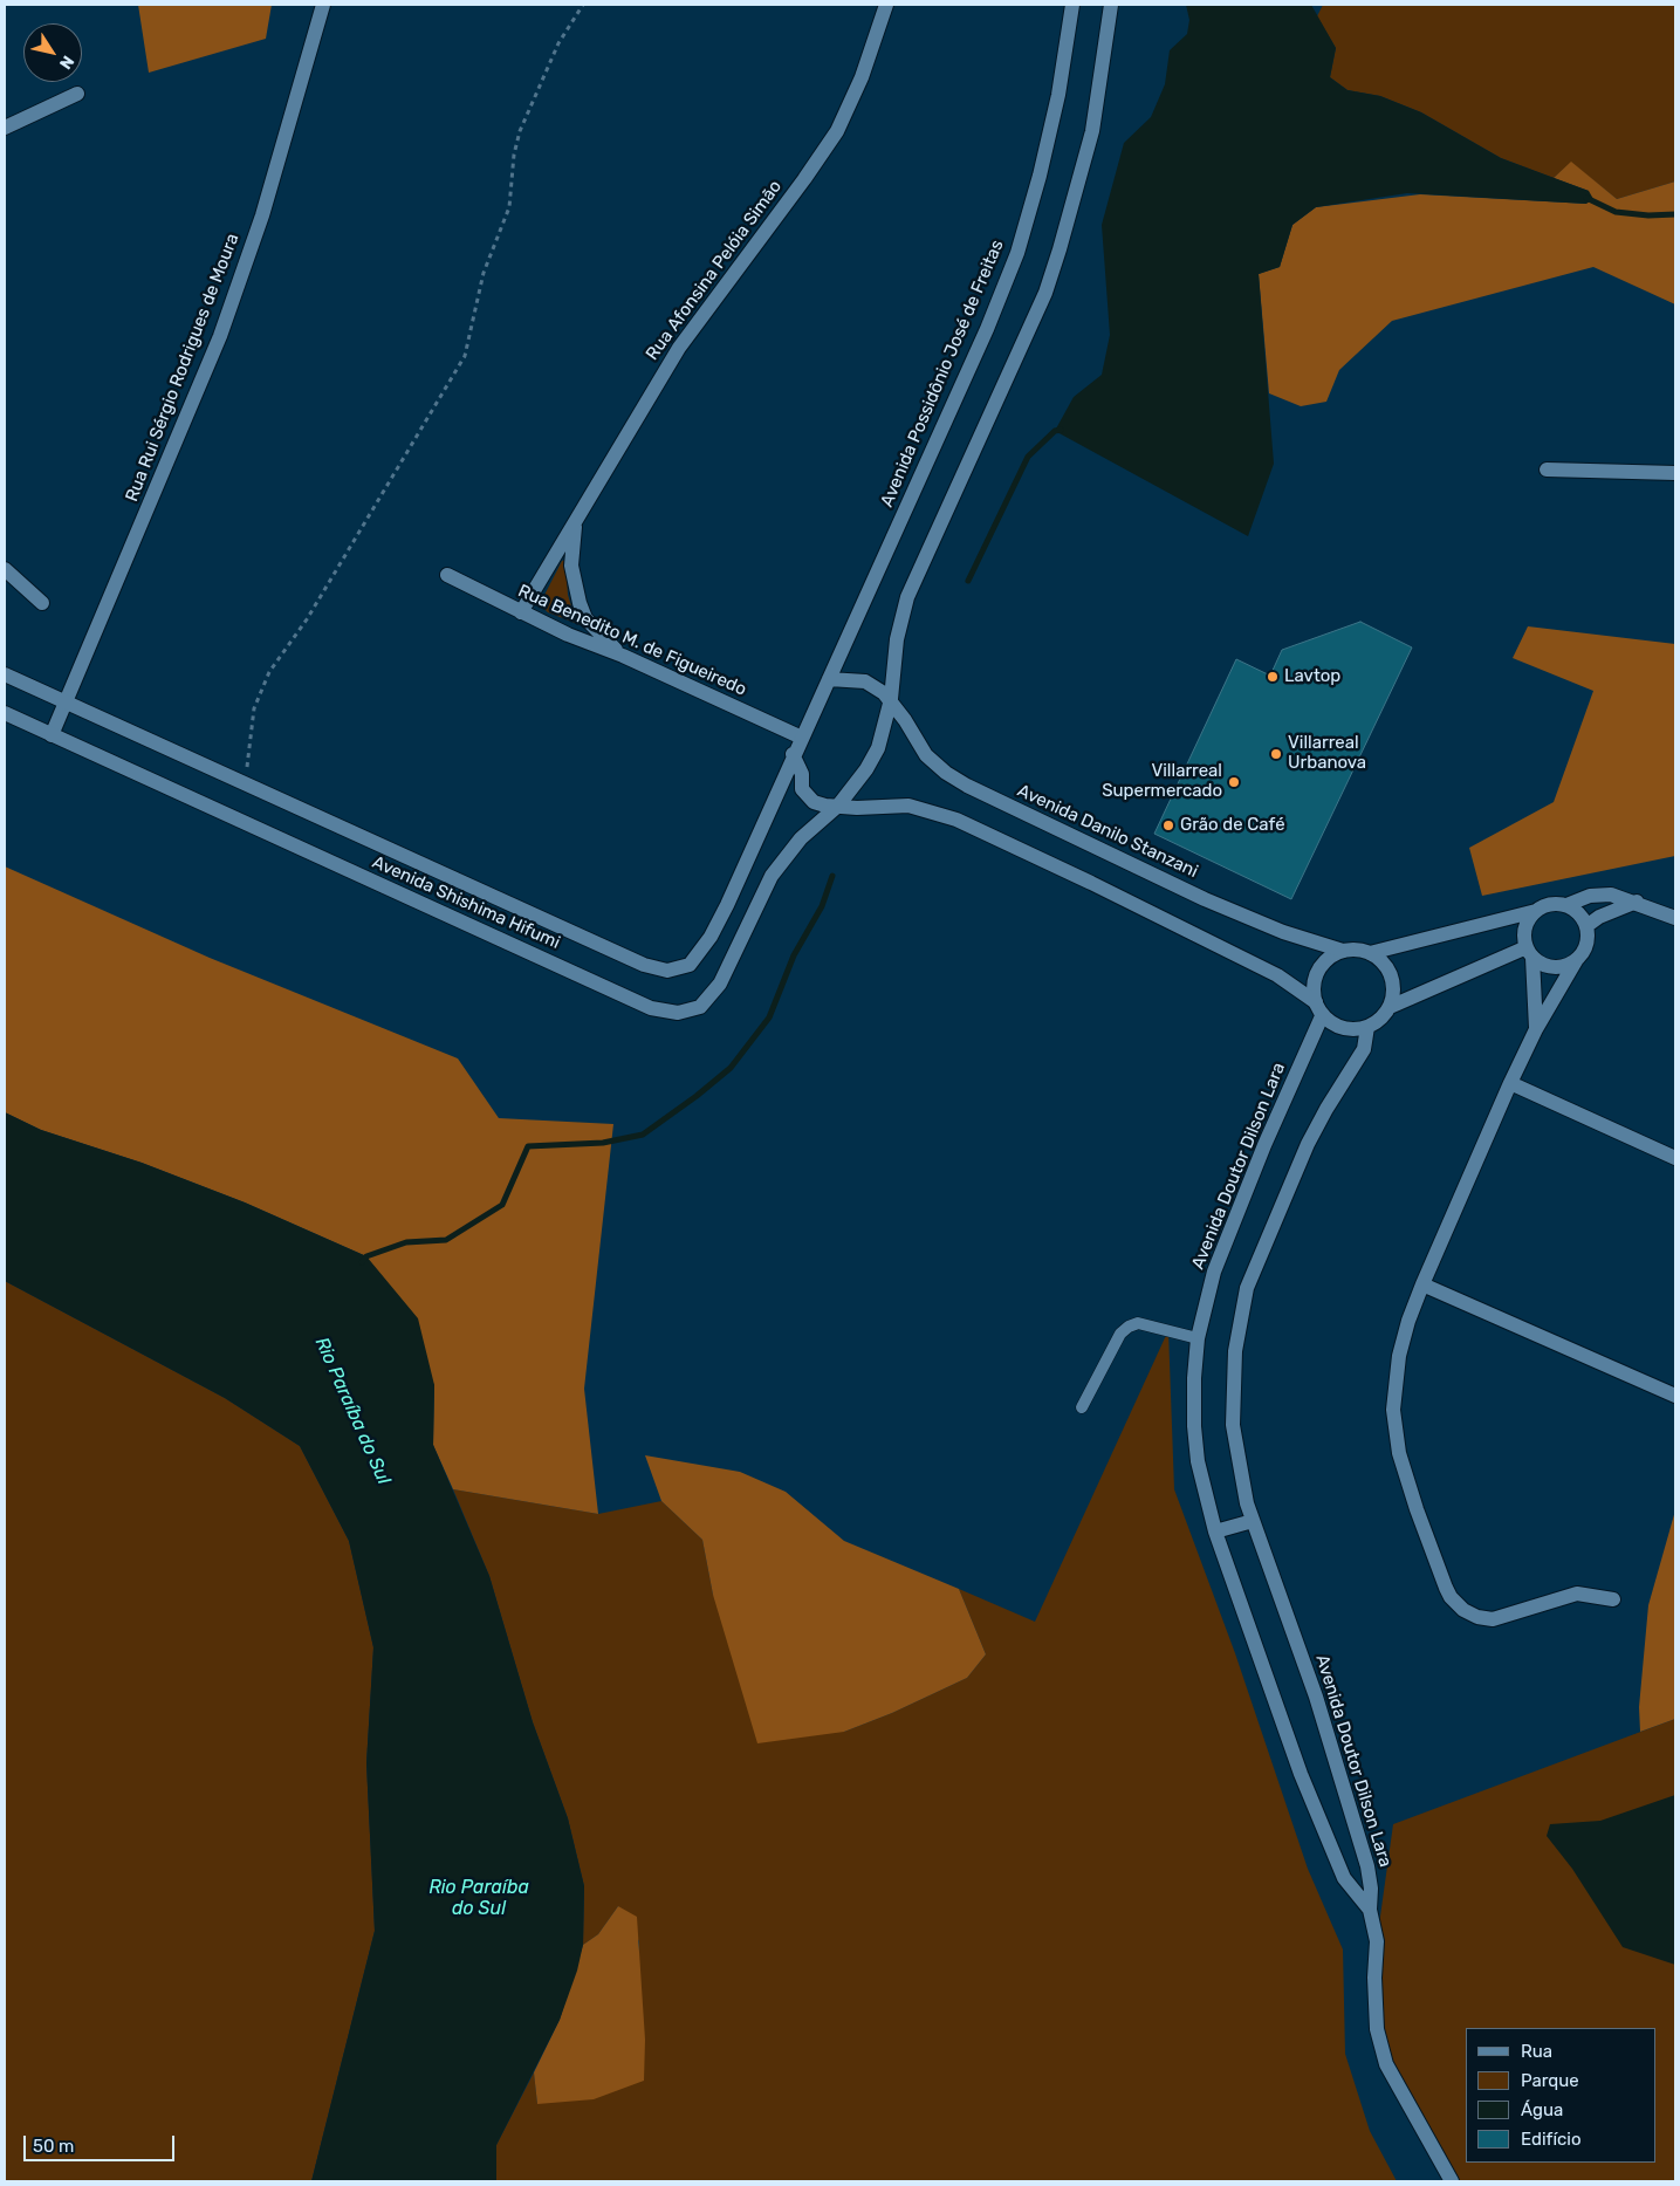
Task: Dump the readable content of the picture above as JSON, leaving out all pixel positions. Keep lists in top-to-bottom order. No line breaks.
{"streets":{"street":["Rua Afonsina Pelóia Simão","Rua Rui Sérgio Rodrigues de Moura","Avenida Possidônio José de Freitas","Rua Benedito M. de Figueiredo","Avenida Danilo Stanzani","Avenida Shishima Hifumi","Avenida Doutor Dilson Lara"]},"crossings":[["Rua Afonsina Pelóia Simão","Rua Benedito M. de Figueiredo"],["Rua Rui Sérgio Rodrigues de Moura","Avenida Shishima Hifumi"],["Avenida Possidônio José de Freitas","Rua Benedito M. de Figueiredo"],["Avenida Possidônio José de Freitas","Avenida Shishima Hifumi"],["Rua Benedito M. de Figueiredo","Avenida Shishima Hifumi"],["Avenida Danilo Stanzani","Avenida Shishima Hifumi"],["Avenida Danilo Stanzani","Avenida Doutor Dilson Lara"]],"water":["Rio Paraíba do Sul"],"places":["Lavtop","Villarreal Urbanova","Villarreal Supermercado","Grão de Café"],"legend":["Rua","Parque","Água","Edifício"],"scale_bar":"50 m","north":"bottom right"}
